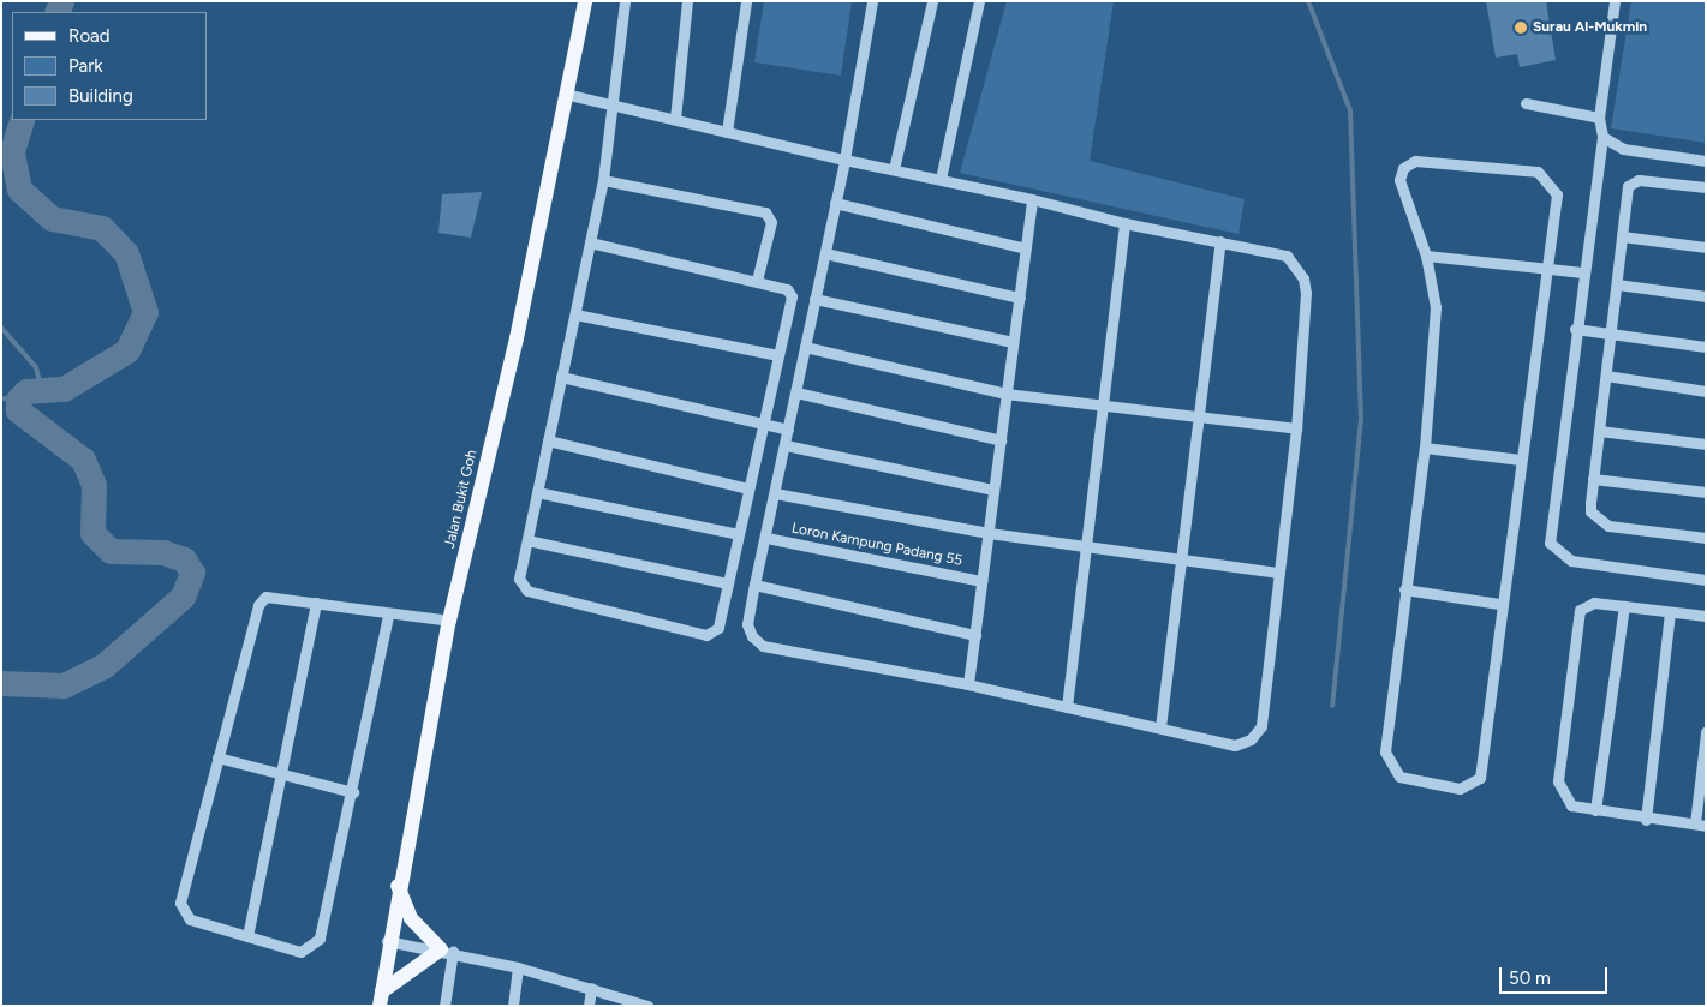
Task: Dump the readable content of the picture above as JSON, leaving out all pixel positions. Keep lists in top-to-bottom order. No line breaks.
{"streets":{"main road":["Jalan Bukit Goh"],"street":["Loron Kampung Padang 55"]},"places":["Surau Al-Mukmin"],"legend":["Road","Park","Building"],"scale_bar":"50 m"}
